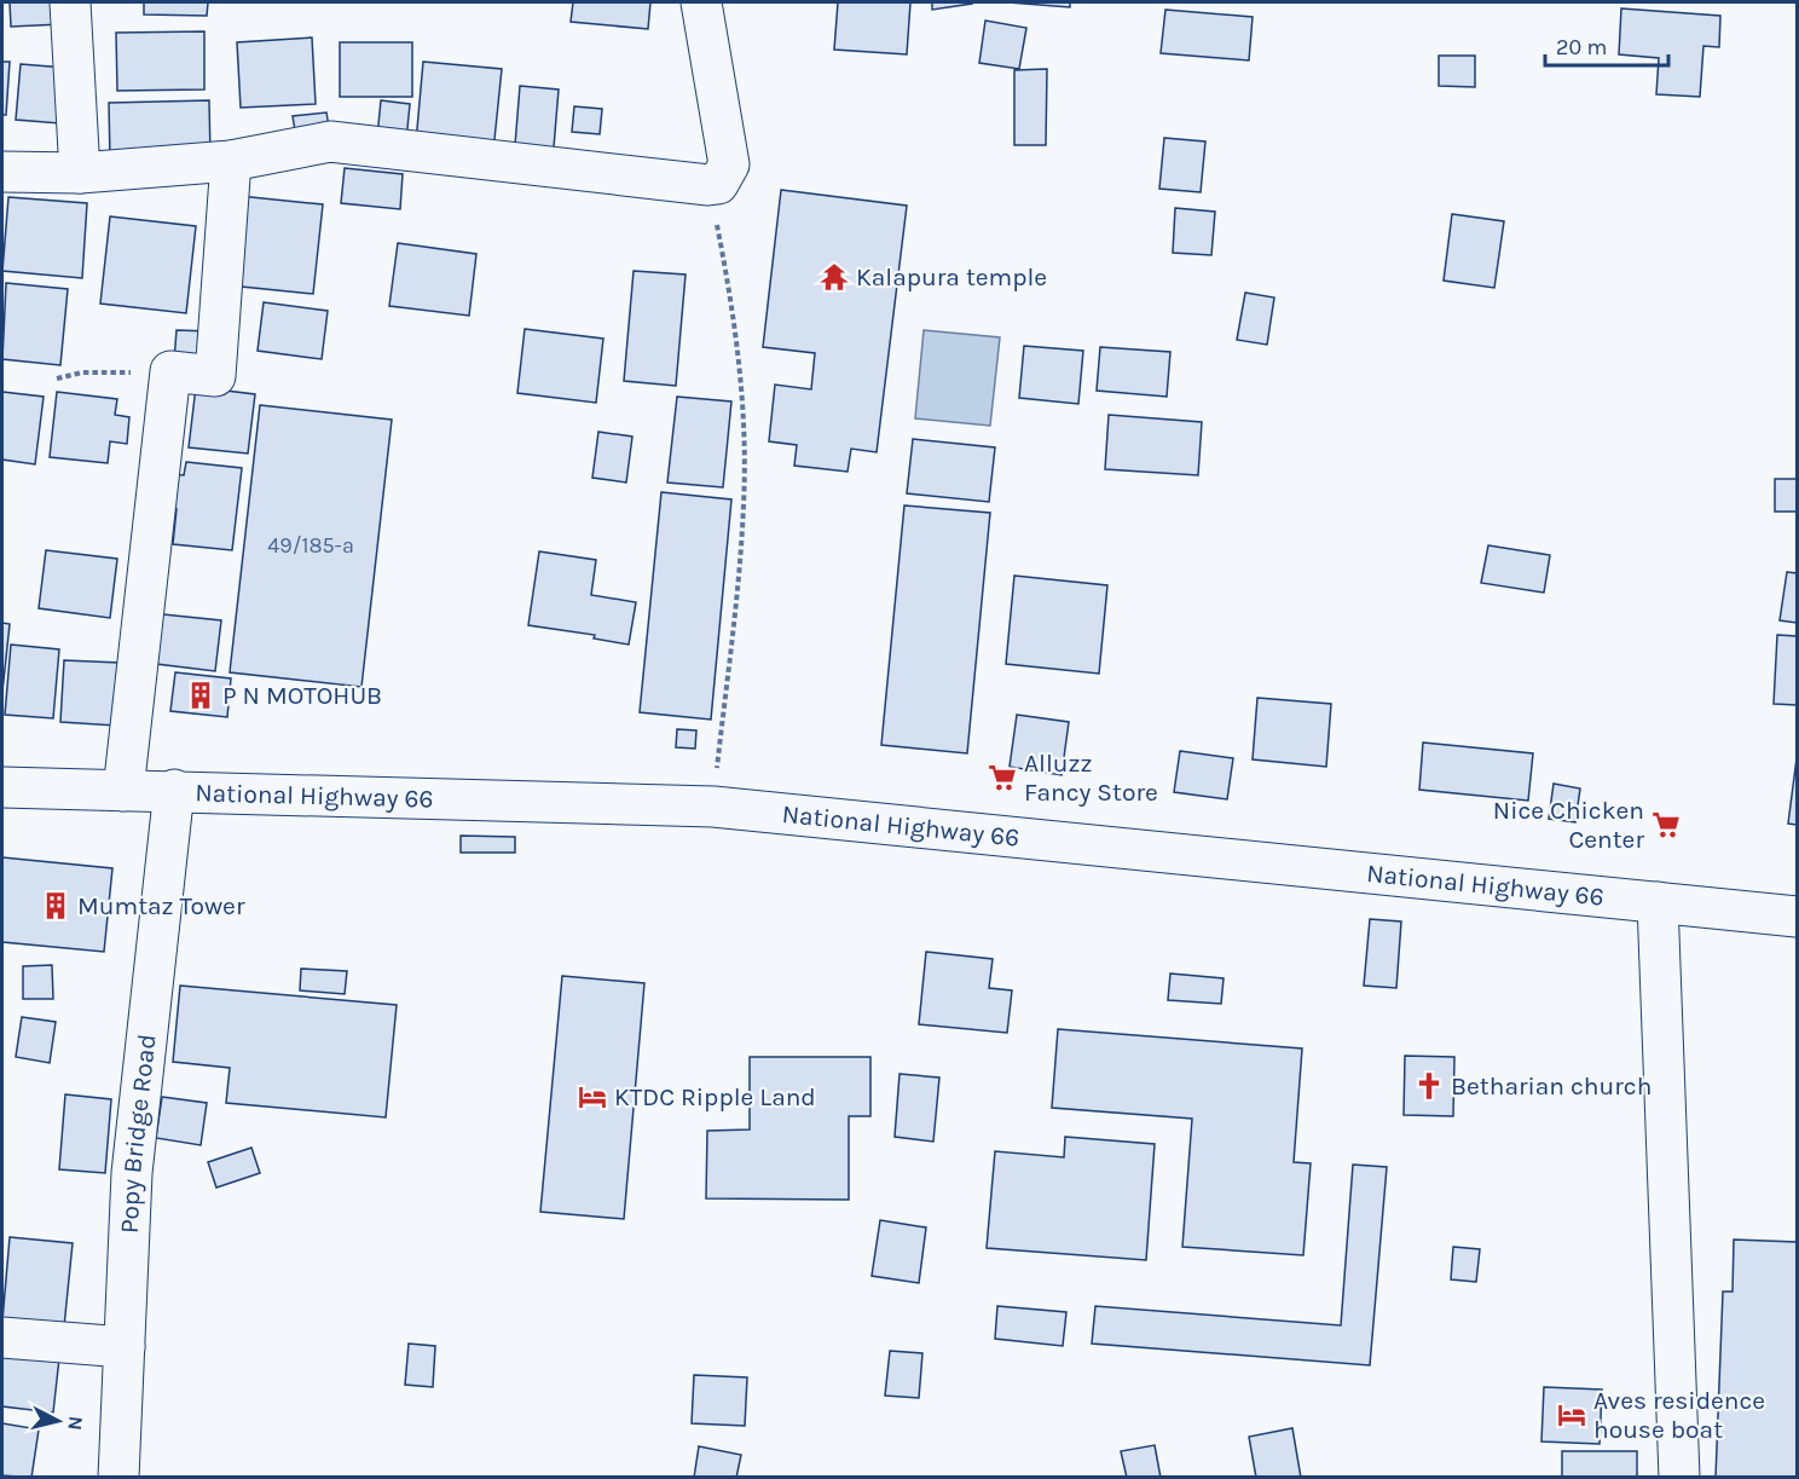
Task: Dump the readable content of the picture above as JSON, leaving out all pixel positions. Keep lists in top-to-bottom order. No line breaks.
{"streets":{"street":["National Highway 66","Popy Bridge Road"]},"crossings":[["National Highway 66","Popy Bridge Road"]],"places":{"temple":["Kalapura temple"],"building":["P N MOTOHUB","Mumtaz Tower"],"supermarket":["Alluzz Fancy Store","Nice Chicken Center"],"church":["Betharian church"],"hotel":["KTDC Ripple Land","Aves residence house boat"]},"house_numbers":["49/185-a"],"scale_bar":"20 m","north":"right"}
